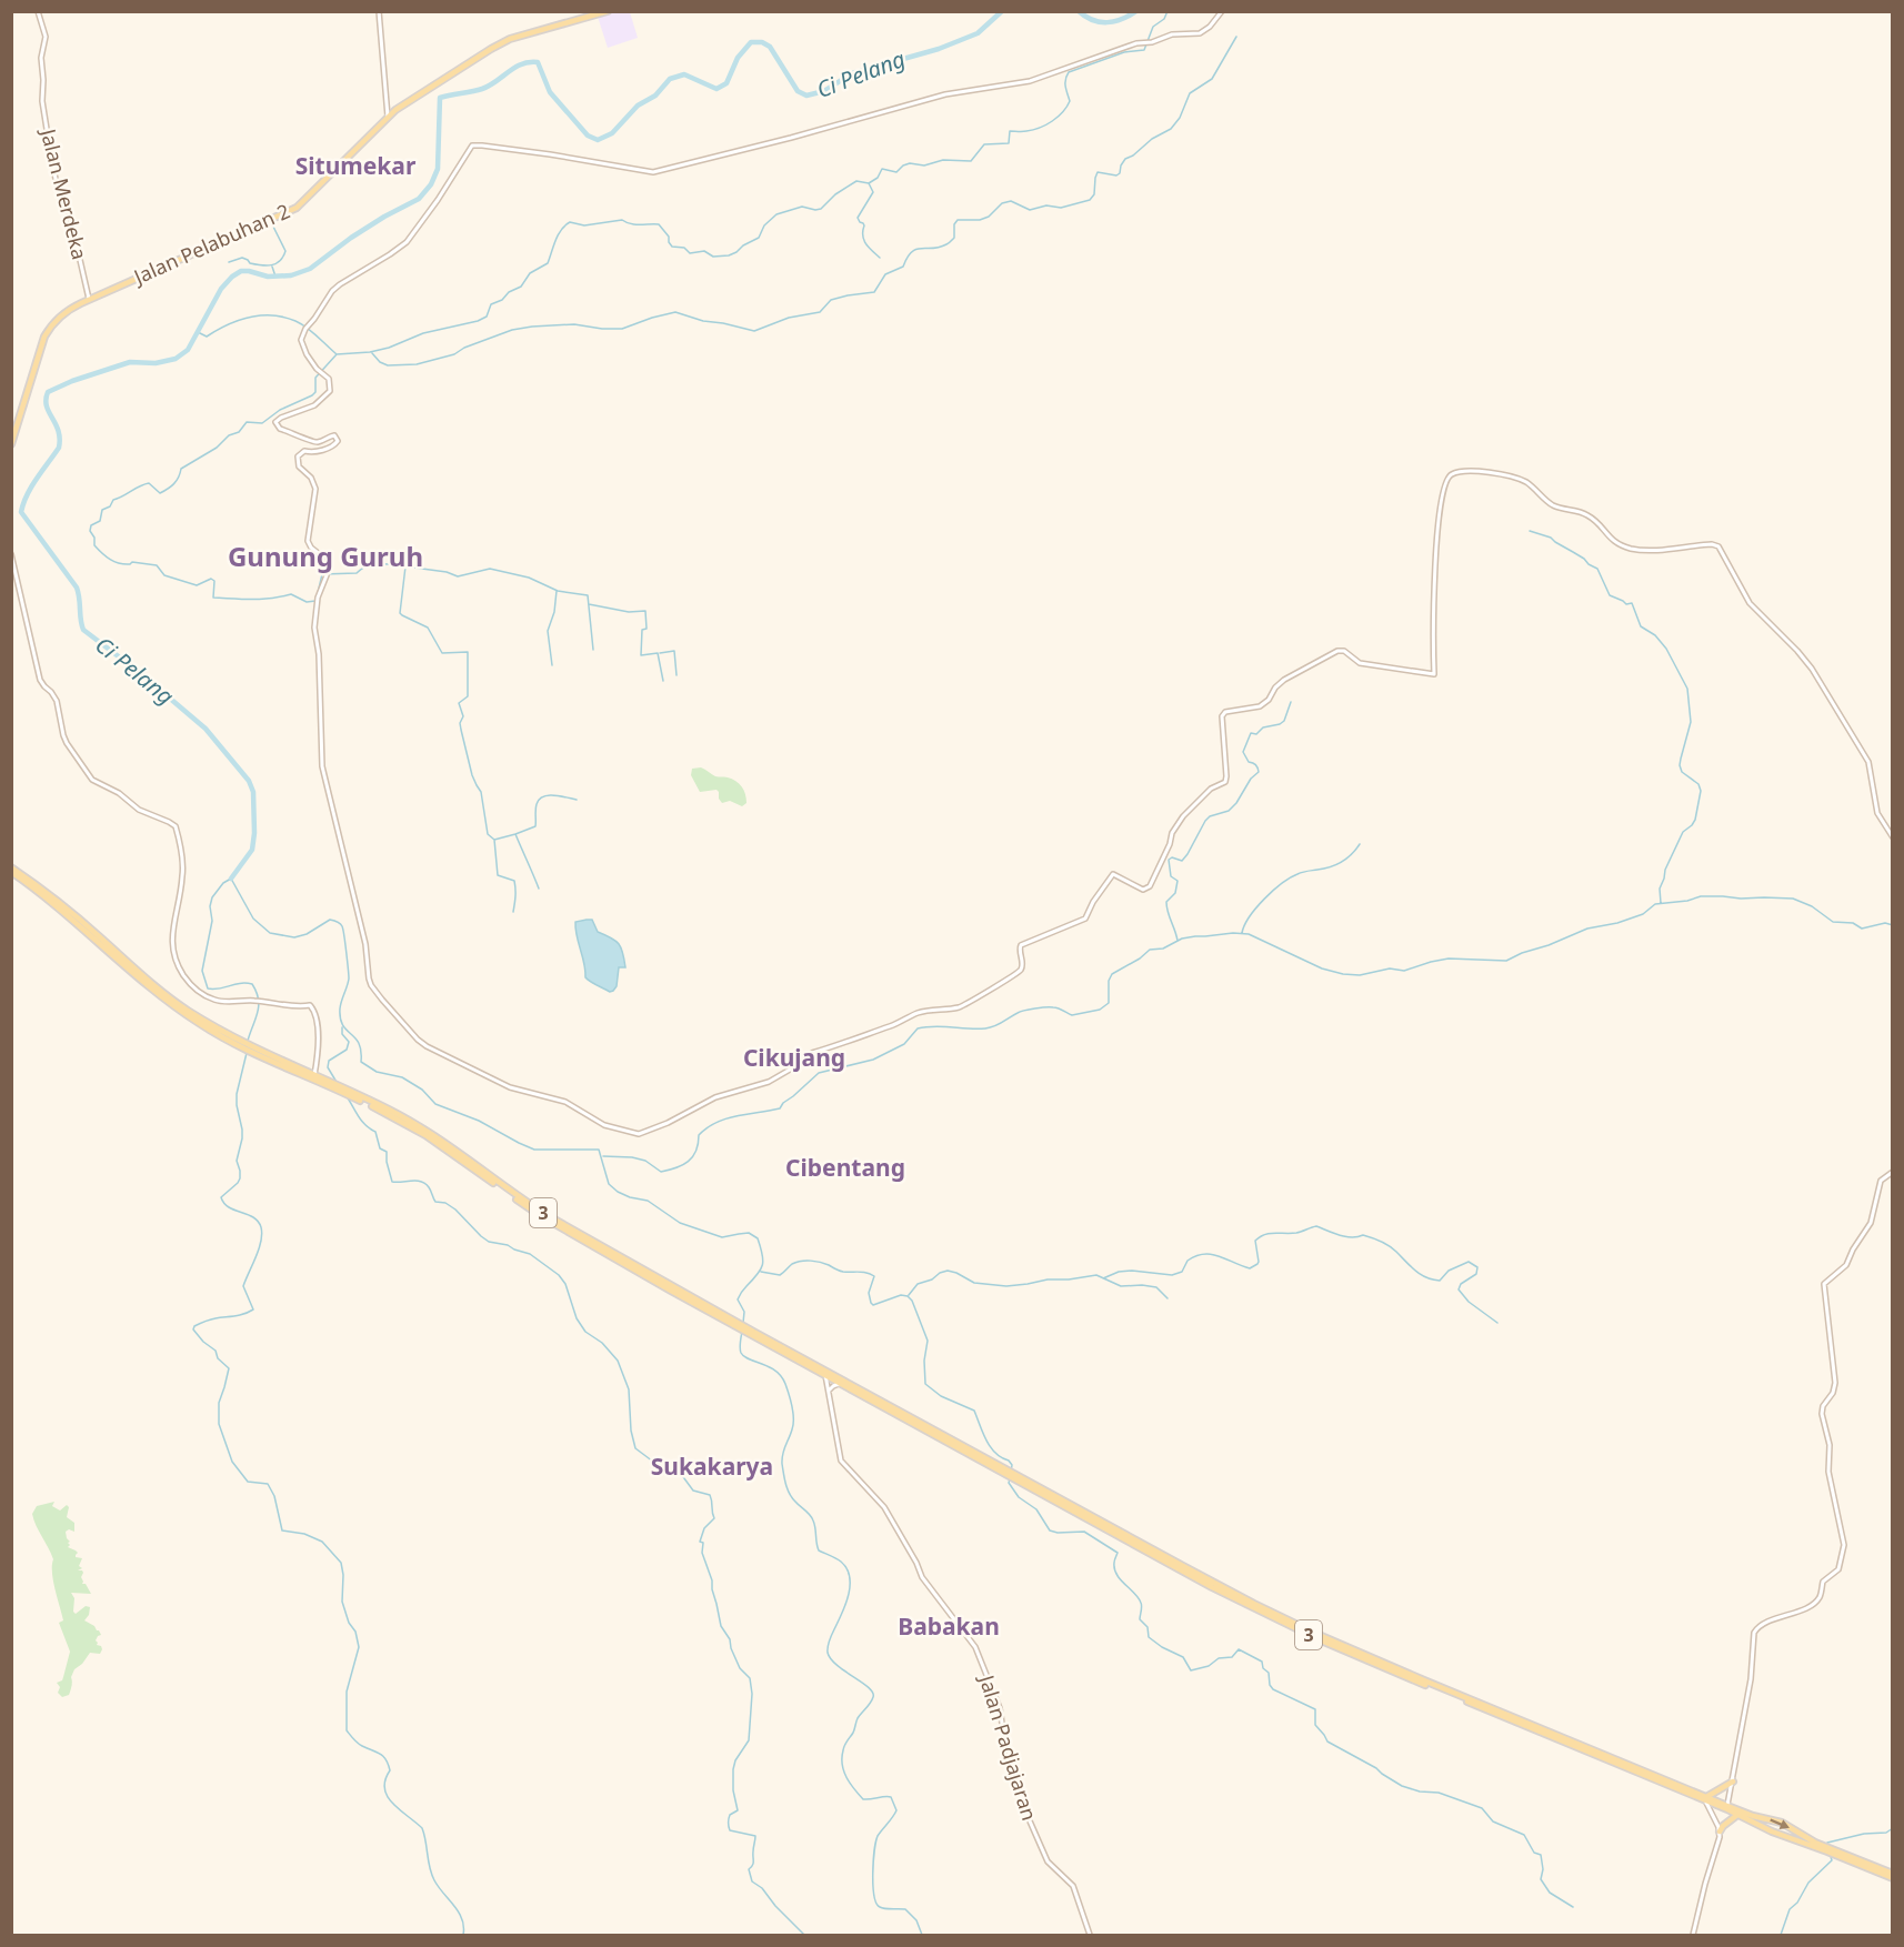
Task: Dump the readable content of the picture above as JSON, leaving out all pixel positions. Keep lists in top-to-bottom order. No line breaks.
{"streets":{"main road":["Jalan Pelabuhan 2","3"],"street":["Jalan Merdeka","Jalan Padjajaran"]},"crossings":[["Jalan Merdeka","Jalan Pelabuhan 2"],["3","Jalan Padjajaran"]],"districts":["Situmekar","Gunung Guruh","Cikujang","Cibentang","Sukakarya","Babakan"],"water":["Ci Pelang"]}
